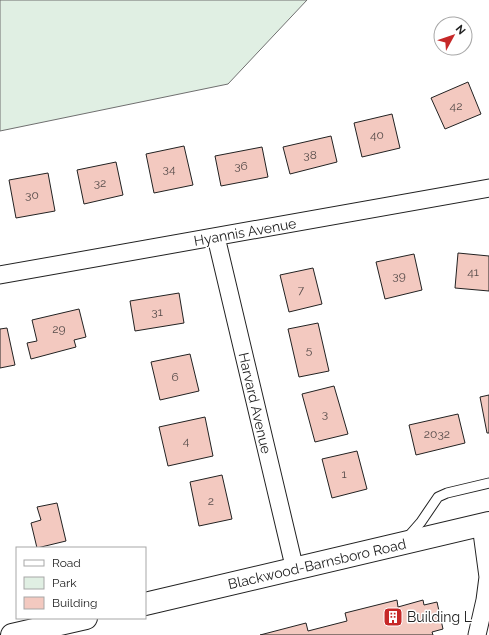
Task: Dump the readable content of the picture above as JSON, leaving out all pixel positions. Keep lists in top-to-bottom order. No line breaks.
{"streets":{"main road":["Blackwood-Barnsboro Road"],"street":["Hyannis Avenue","Harvard Avenue"]},"crossings":[["Hyannis Avenue","Harvard Avenue"],["Harvard Avenue","Blackwood-Barnsboro Road"]],"places":{"building":["Building L"]},"house_numbers":["42","40","38","36","34","32","30","41","39","7","31","29","5","6","3","2032","4","1","2"],"legend":["Road","Park","Building"],"north":"top right"}
